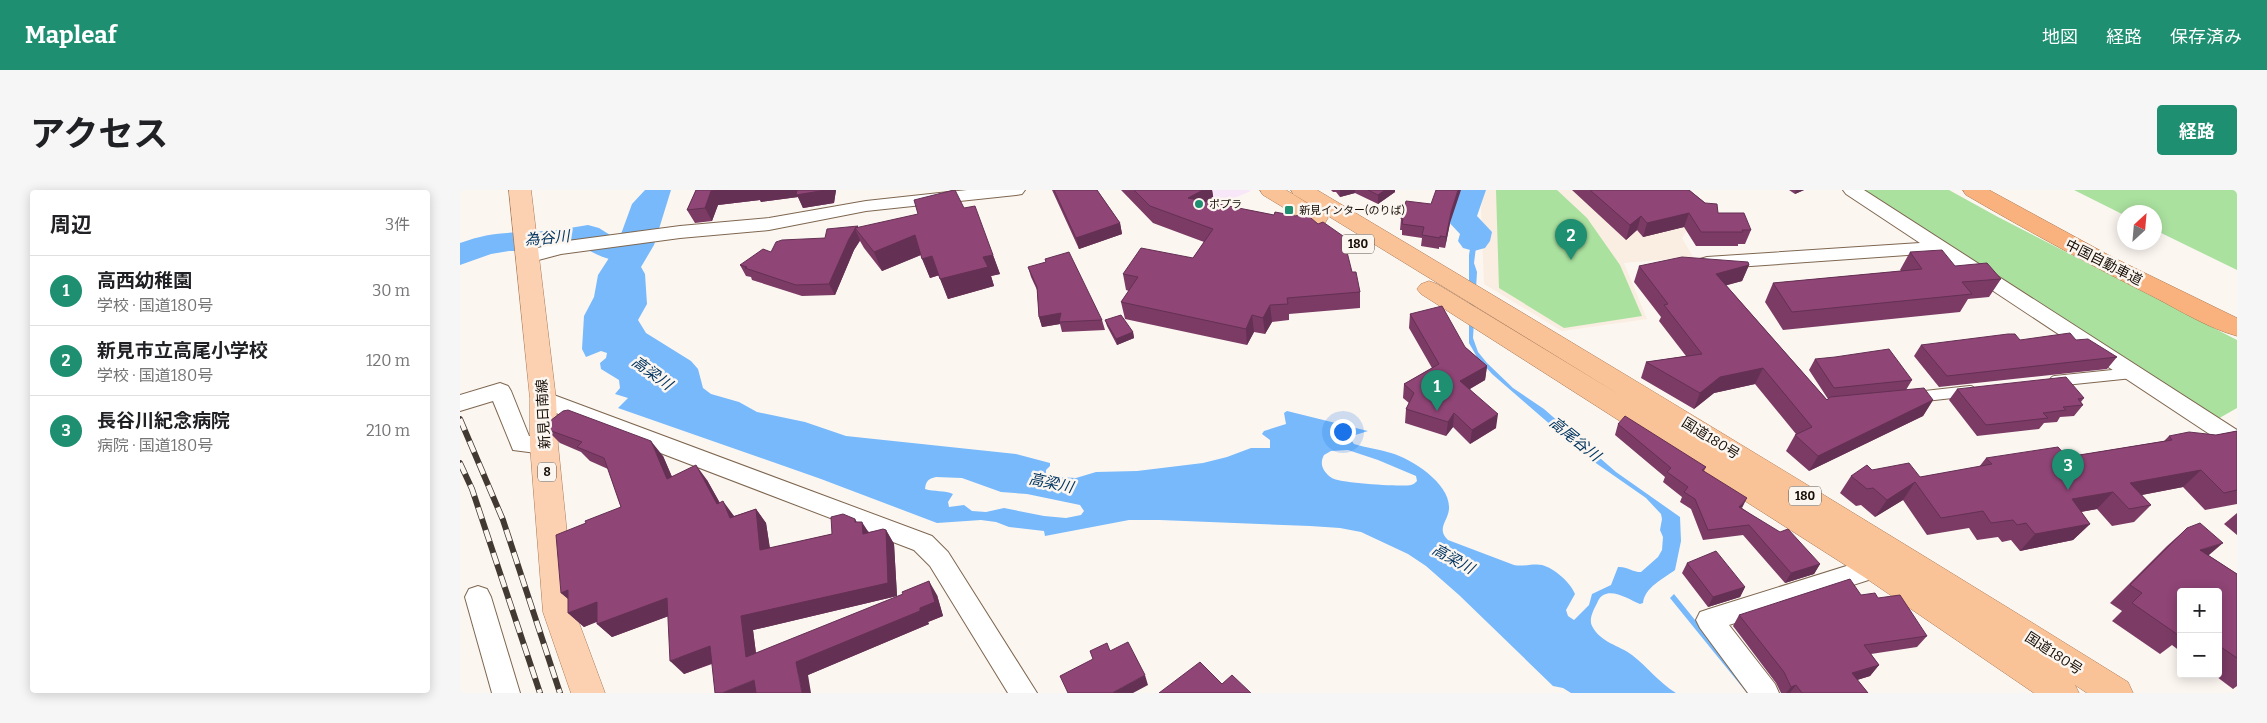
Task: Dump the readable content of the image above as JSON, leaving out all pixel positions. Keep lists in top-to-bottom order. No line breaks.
{"streets":{"highway":["180","中国自動車道","国道180号"],"main road":["新見日南線","8"]},"water":["為谷川","高梁川","高尾谷川"],"places":{"other":["ポプラ"],"transit":["新見インター(のりば)"]},"north":"top right","page":{"header":"Mapleaf","nav":["地図","経路","保存済み"],"title":"アクセス","buttons":"経路","heading":["周辺","3件"],"pins":["2","1","3"],"list":[{"mark":"1","name":"高西幼稚園","note":"学校 · 国道180号","value":"30 m"},{"mark":"2","name":"新見市立高尾小学校","note":"学校 · 国道180号","value":"120 m"},{"mark":"3","name":"長谷川紀念病院","note":"病院 · 国道180号","value":"210 m"}],"map_buttons":["+","−"]}}
